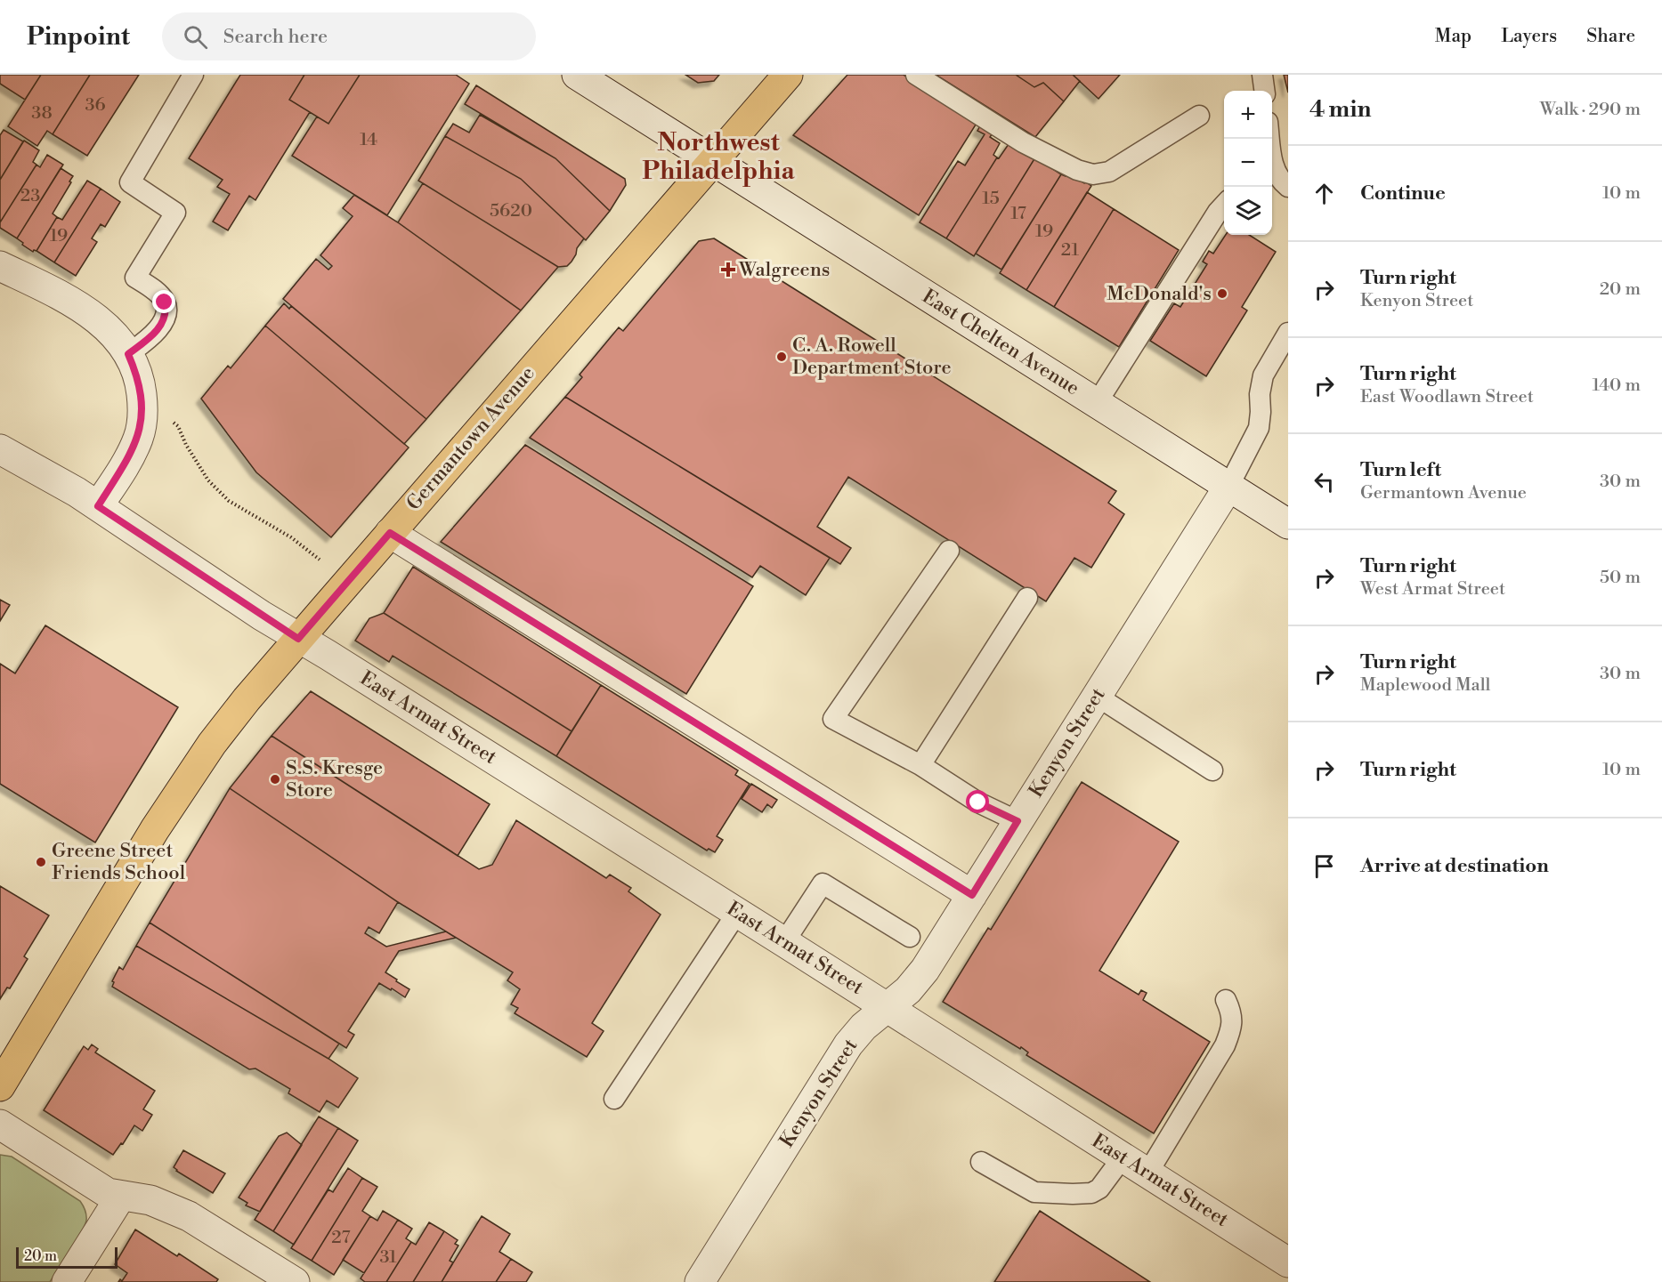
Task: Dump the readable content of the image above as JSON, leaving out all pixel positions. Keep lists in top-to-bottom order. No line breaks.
{"streets":{"main road":["Germantown Avenue"],"street":["East Chelten Avenue","East Armat Street","Kenyon Street"]},"crossings":[["East Chelten Avenue","Germantown Avenue"],["East Chelten Avenue","Kenyon Street"],["Germantown Avenue","East Armat Street"],["East Armat Street","Kenyon Street"]],"districts":["Northwest Philadelphia"],"places":{"health":["Walgreens"],"other":["McDonald's","C. A. Rowell Department Store","S.S. Kresge Store","Greene Street Friends School"]},"house_numbers":["36","38","14","23","15","5620","17","19","19","21","27","31"],"scale_bar":"20 m","page":{"header":"Pinpoint","search":"Search here","nav":["Map","Layers","Share"],"heading":["4 min","Walk · 290 m"],"map_buttons":["+","−"],"list":[["Continue","10 m"],["Turn right","Kenyon Street","20 m"],["Turn right","East Woodlawn Street","140 m"],["Turn left","Germantown Avenue","30 m"],["Turn right","West Armat Street","50 m"],["Turn right","Maplewood Mall","30 m"],["Turn right","10 m"],"Arrive at destination"],"scale":"20 m"}}
